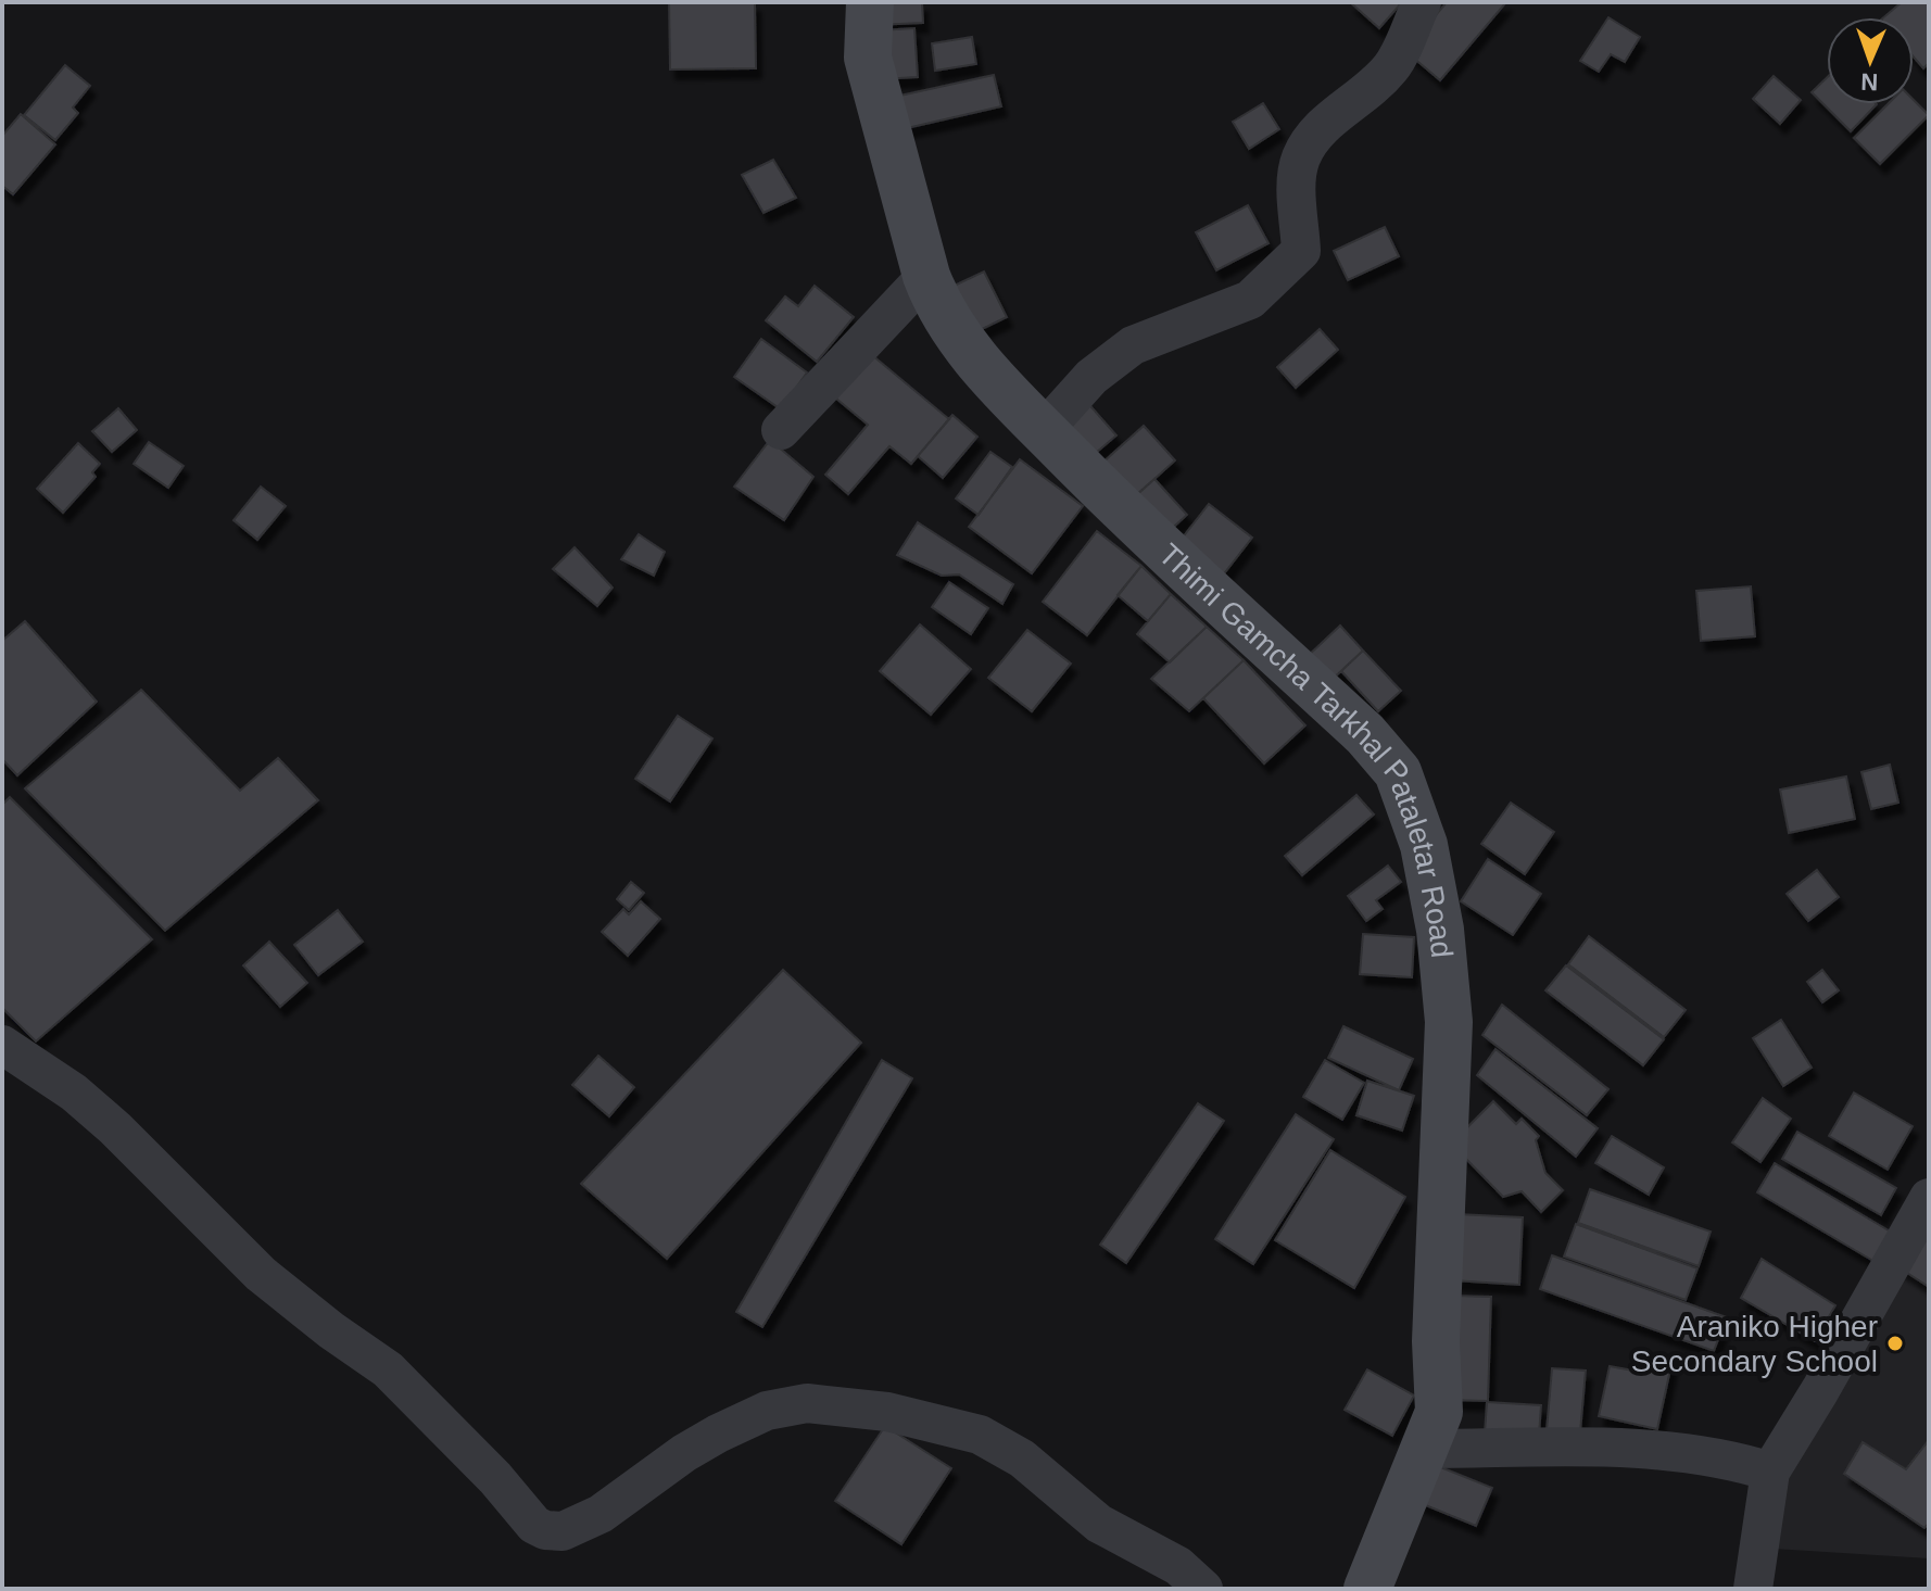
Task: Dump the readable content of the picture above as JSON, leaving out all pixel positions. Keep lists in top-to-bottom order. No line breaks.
{"streets":{"street":["Thimi Gamcha Tarkhal Pataletar Road"]},"places":["Araniko Higher Secondary School"],"north":"bottom"}
